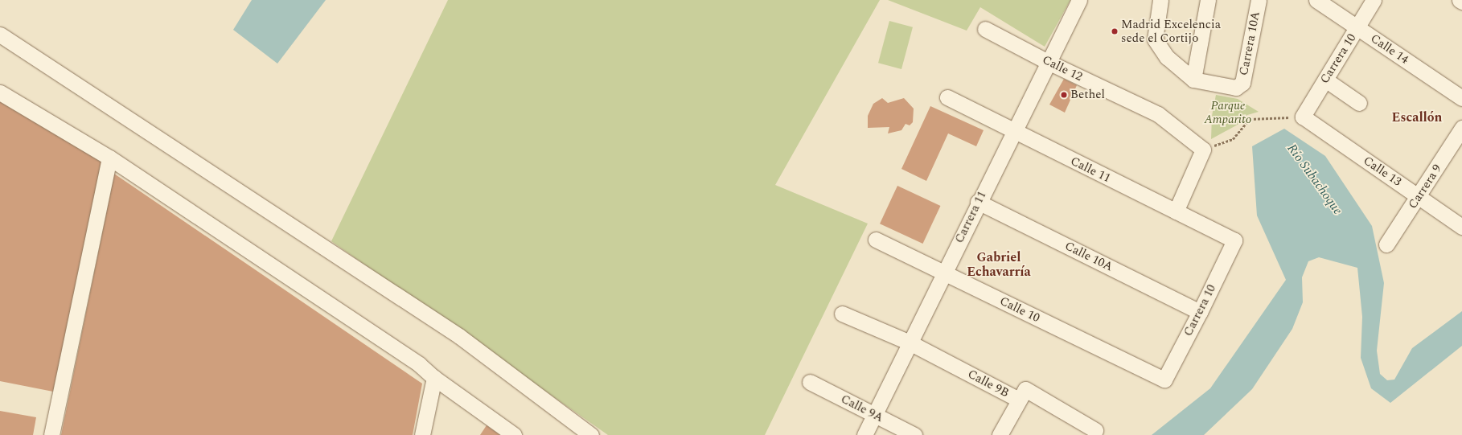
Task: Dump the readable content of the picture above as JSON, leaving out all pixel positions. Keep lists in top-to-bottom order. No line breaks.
{"streets":{"street":["Carrera 10A","Calle 14","Carrera 10","Calle 12","Calle 11","Calle 13","Carrera 9","Carrera 11","Calle 10A","Calle 10","Calle 9B","Calle 9A"]},"crossings":[["Calle 14","Carrera 10"],["Carrera 10","Calle 11"],["Carrera 10","Calle 13"],["Carrera 10","Calle 10A"],["Carrera 10","Calle 10"],["Calle 12","Carrera 11"],["Calle 11","Carrera 11"],["Calle 13","Carrera 9"],["Carrera 11","Calle 10A"],["Carrera 11","Calle 10"],["Carrera 11","Calle 9B"],["Carrera 11","Calle 9A"]],"districts":["Escallón","Gabriel Echavarría"],"water":["Río Subachoque"],"parks":["Parque Amparito"],"places":["Madrid Excelencia sede el Cortijo","Bethel"]}
